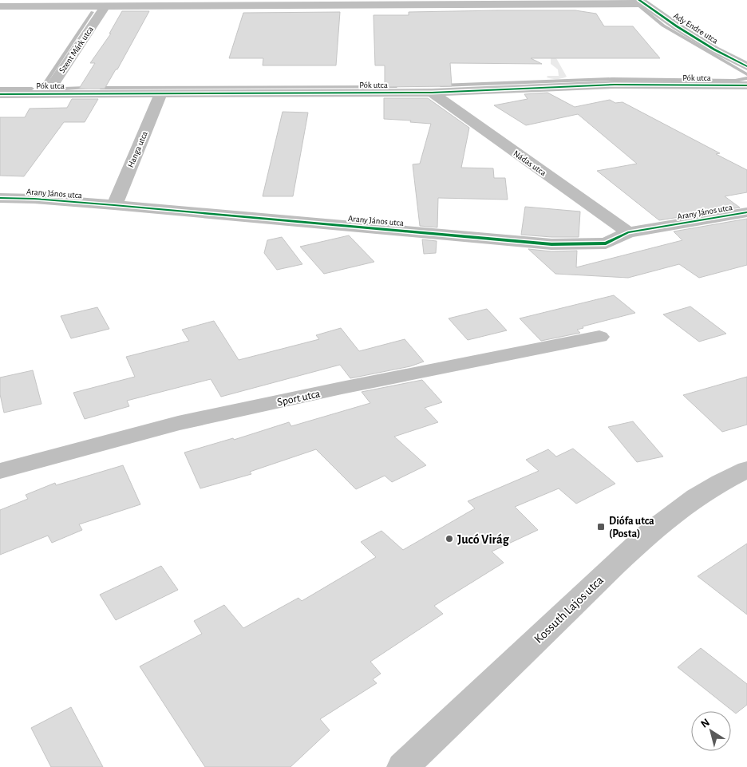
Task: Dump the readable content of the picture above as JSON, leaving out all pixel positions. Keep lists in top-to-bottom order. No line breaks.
{"streets":{"street":["Ady Endre utca","Szent Márk utca","Pók utca","Hanga utca","Nádas utca","Arany János utca","Sport utca","Kossuth Lajos utca"]},"crossings":[["Szent Márk utca","Pók utca"],["Pók utca","Hanga utca"],["Pók utca","Nádas utca"],["Hanga utca","Arany János utca"],["Nádas utca","Arany János utca"]],"places":{"transit":["Diófa utca (Posta)"],"other":["Jucó Virág"]},"north":"top left"}
